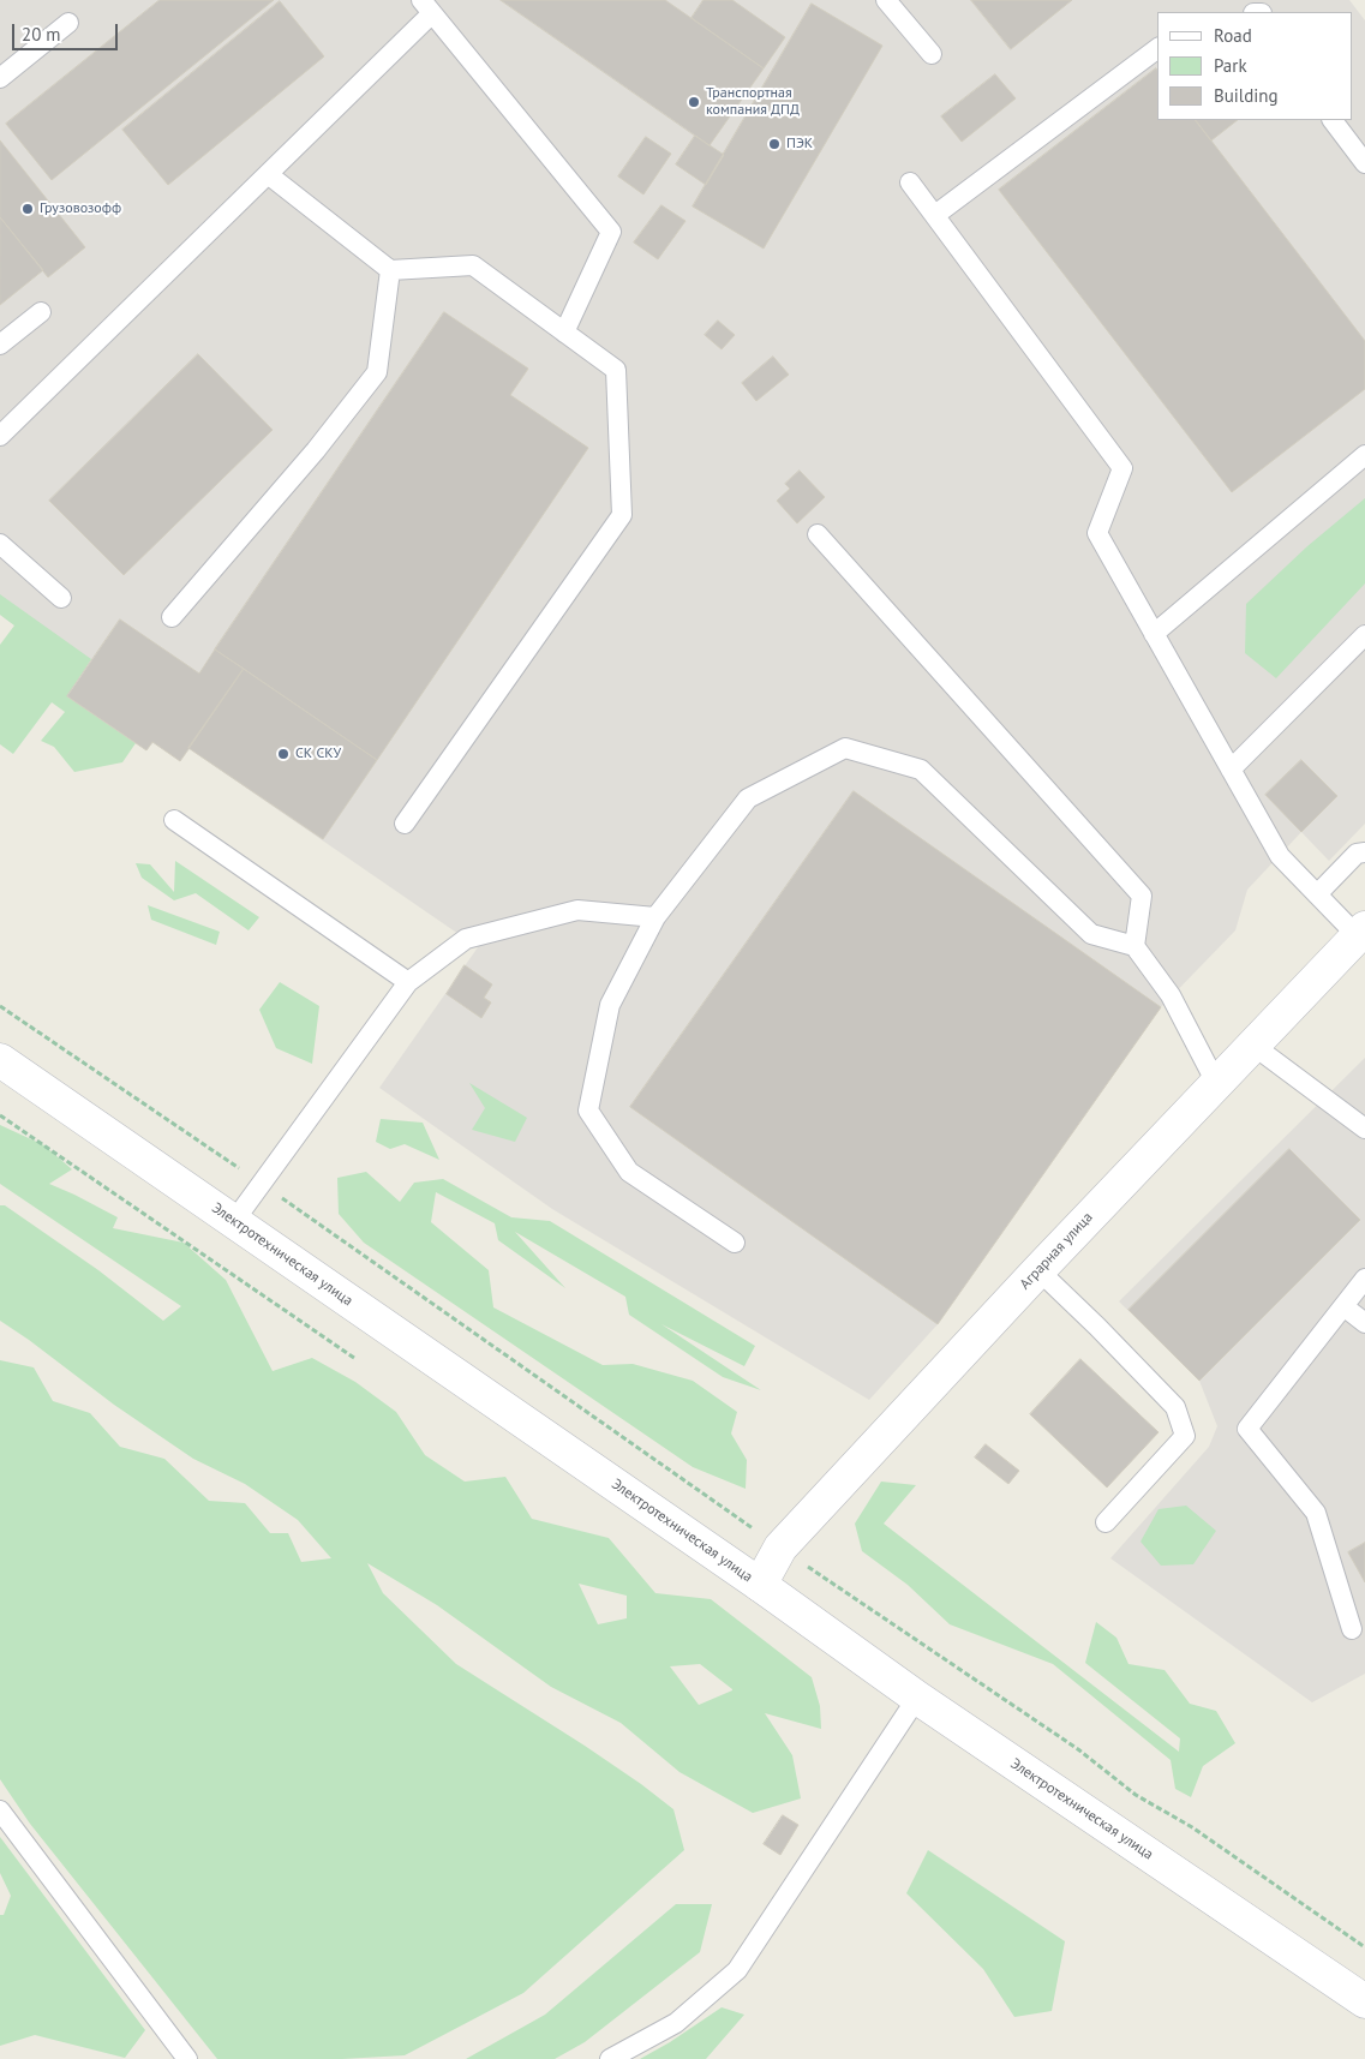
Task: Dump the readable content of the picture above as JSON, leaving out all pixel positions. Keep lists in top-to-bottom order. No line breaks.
{"streets":{"main road":["Аграрная улица","Электротехническая улица"]},"crossings":[["Аграрная улица","Электротехническая улица"]],"places":["Транспортная компания ДПД","ПЭК","Грузовозофф","СК СКУ"],"legend":["Road","Park","Building"],"scale_bar":"20 m"}
